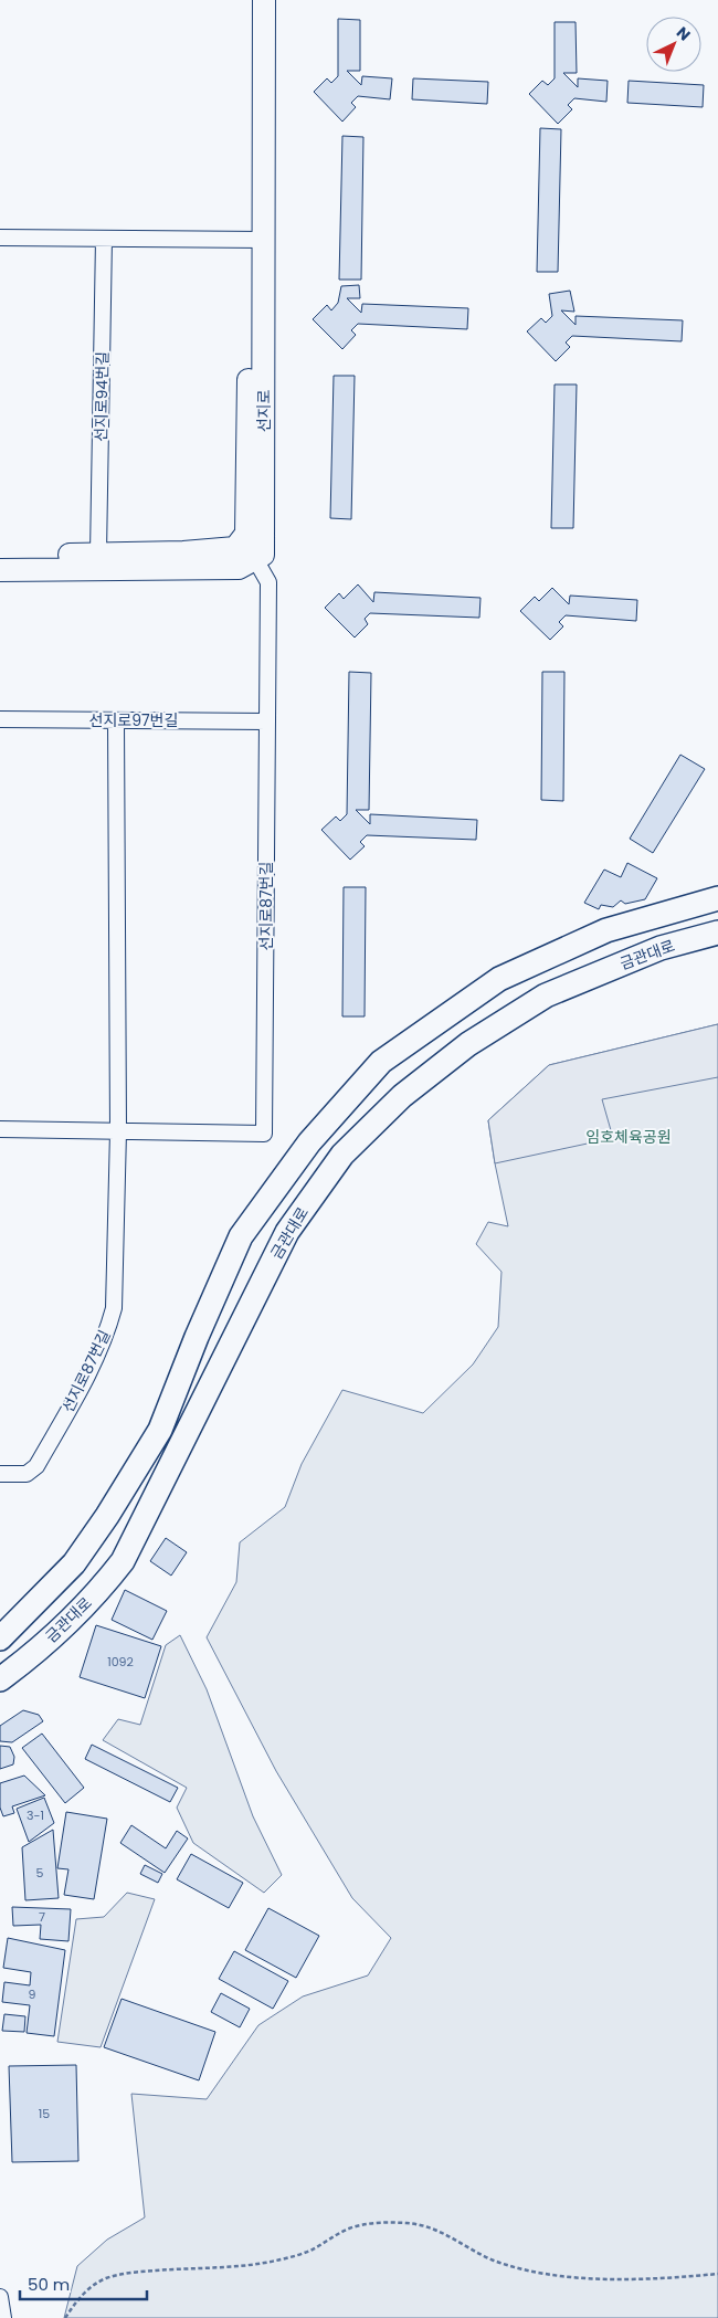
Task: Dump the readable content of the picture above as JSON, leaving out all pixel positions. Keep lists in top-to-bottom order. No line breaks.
{"streets":{"main road":["금관대로"],"street":["선지로94번길","선지로","선지로97번길","선지로87번길"]},"crossings":[["선지로","선지로87번길"],["선지로97번길","선지로87번길"]],"parks":["임호체육공원"],"house_numbers":["1092","3-1","5","7","9","15"],"scale_bar":"50 m","north":"top right"}
